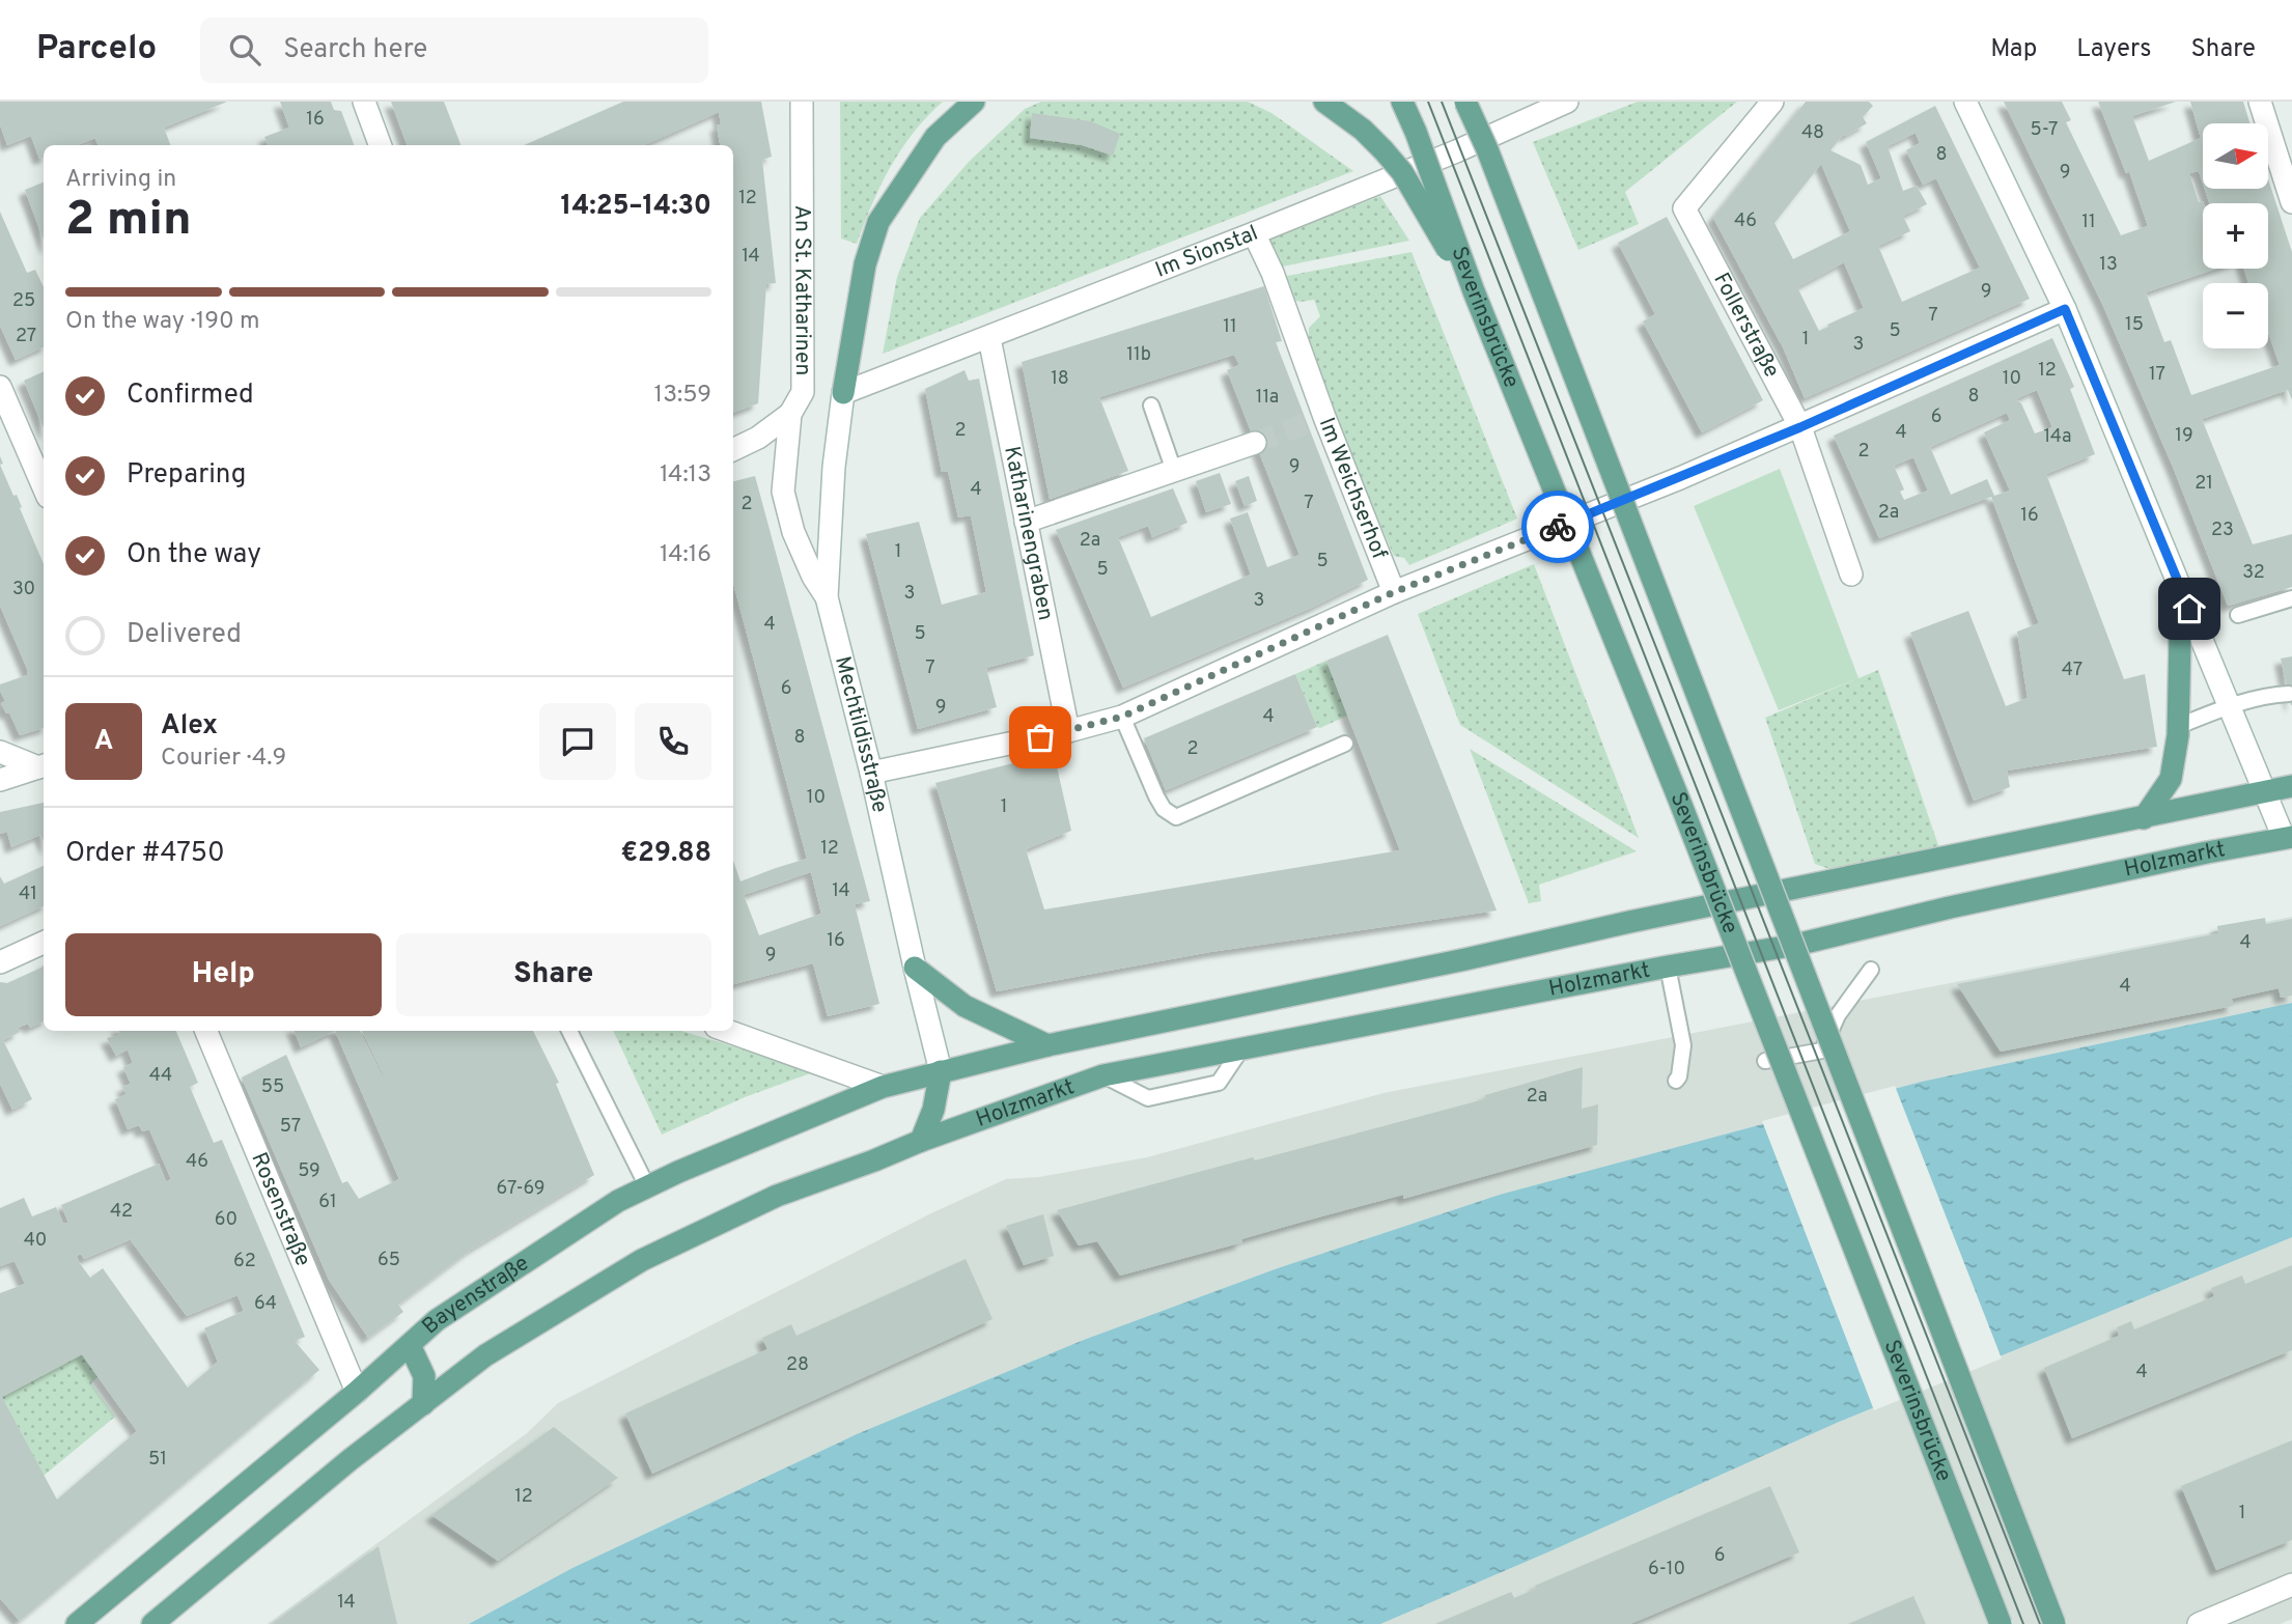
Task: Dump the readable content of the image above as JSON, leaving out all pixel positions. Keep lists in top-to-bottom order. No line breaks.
{"streets":{"main road":["Severinsbrücke","Holzmarkt","Bayenstraße"],"street":["Im Sionstal","An St. Katharinen","Follerstraße","Im Weichserhof","Katharinengraben","Mechtildisstraße","Rosenstraße"]},"crossings":[["Im Sionstal","Im Weichserhof"],["Im Sionstal","Katharinengraben"],["Im Sionstal","Mechtildisstraße"],["An St. Katharinen","Mechtildisstraße"],["Mechtildisstraße","Holzmarkt"],["Mechtildisstraße","Bayenstraße"],["Holzmarkt","Bayenstraße"],["Rosenstraße","Bayenstraße"]],"house_numbers":["16","5-7","48","8","9","12","46","11","14","13","9","25","7","15","11","5","27","1","3","11b","12","17","18","10","8","11a","6","2","4","19","14a","2","9","21","4","7","2","2a","16","23","2a","1","5","5","32","30","3","3","4","5","7","47","6","9","4","8","2","10","1","12","14","41","16","4","9","4","44","55","2a","57","46","59","67-69","61","42","60","40","65","62","64","28","4","51","12","1","6","6-10","14"],"north":"right","page":{"header":"Parcelo","search":"Search here","nav":["Map","Layers","Share"],"map_buttons":["+","−"],"heading":["2 min","Arriving in","14:25–14:30"],"panel":["Alex","Courier · 4.9","Order #4750","€29.88"],"bar":"On the way · 190 m","list":[["Confirmed","13:59"],["Preparing","14:13"],["On the way","14:16"],"Delivered"],"round":"A","buttons":["Help","Share"]}}
